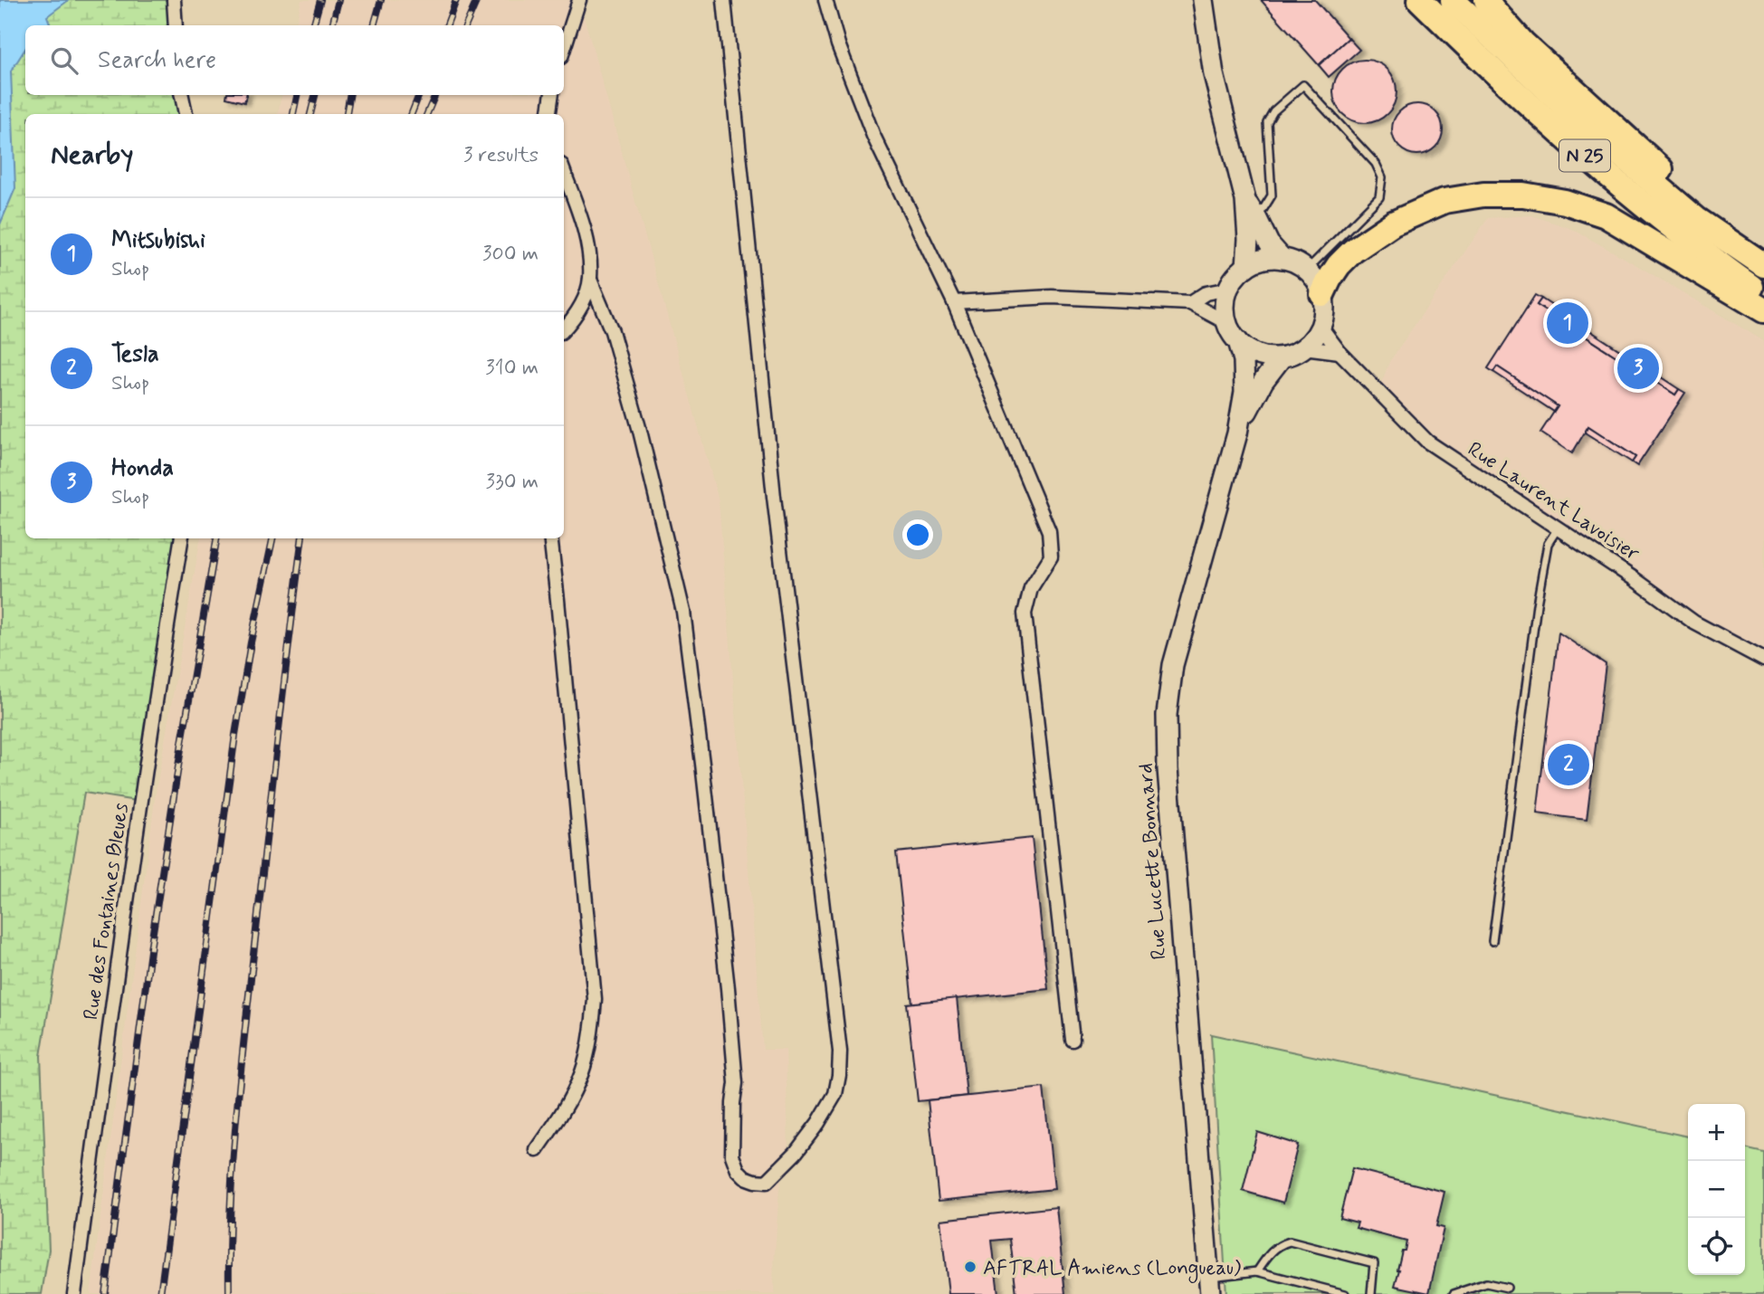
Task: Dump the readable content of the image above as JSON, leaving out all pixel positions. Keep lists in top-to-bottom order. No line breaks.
{"streets":{"highway":["N 25"],"street":["Rue Laurent Lavoisier","Rue Lucette Bonnard","Rue des Fontaines Bleues"]},"crossings":[["Rue Laurent Lavoisier","Rue Lucette Bonnard"]],"places":["AFTRAL Amiens (Longueau)"],"page":{"search":"Search here","heading":["Nearby","3 results"],"list":[{"mark":"1","name":"Mitsubishi","note":"Shop","value":"300 m"},{"mark":"2","name":"Tesla","note":"Shop","value":"310 m"},{"mark":"3","name":"Honda","note":"Shop","value":"330 m"}],"pins":["1","3","2"],"map_buttons":["+","−"]}}
